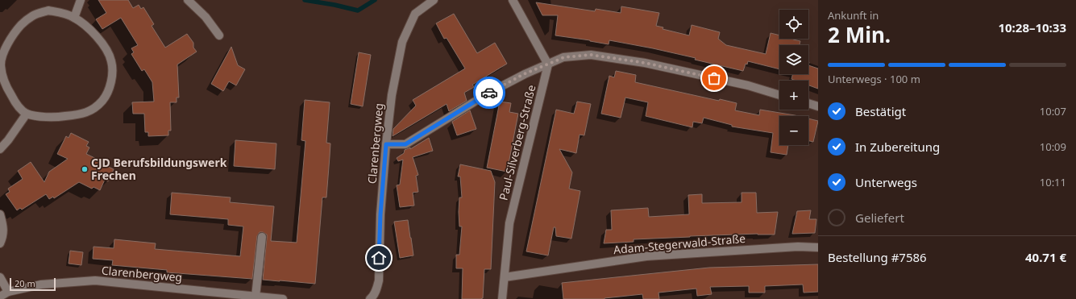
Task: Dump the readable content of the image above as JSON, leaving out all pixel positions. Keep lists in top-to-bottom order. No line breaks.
{"streets":{"street":["Paul-Silverberg-Straße","Clarenbergweg","Adam-Stegerwald-Straße"]},"crossings":[["Paul-Silverberg-Straße","Adam-Stegerwald-Straße"]],"places":["CJD Berufsbildungswerk Frechen"],"scale_bar":"20 m","page":{"heading":["2 Min.","Ankunft in","10:28–10:33"],"panel":["Bestellung #7586","40.71 €"],"map_buttons":["+","−"],"bar":"Unterwegs · 100 m","list":[["Bestätigt","10:07"],["In Zubereitung","10:09"],["Unterwegs","10:11"],"Geliefert"],"scale":"20 m"}}
